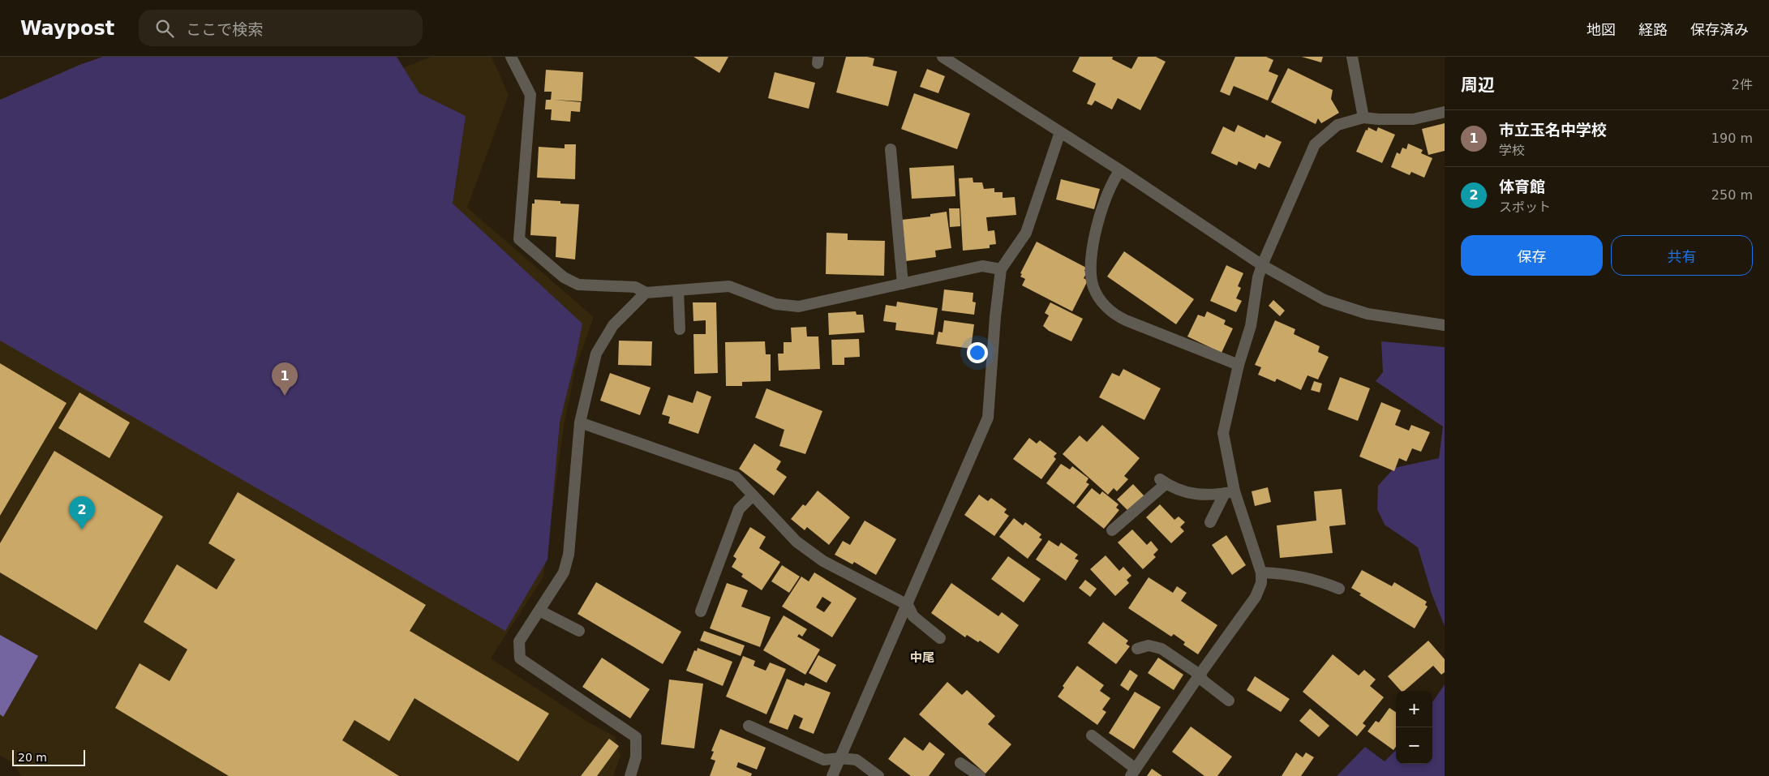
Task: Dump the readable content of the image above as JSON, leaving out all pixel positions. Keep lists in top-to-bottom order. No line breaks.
{"districts":["中尾"],"scale_bar":"20 m","page":{"header":"Waypost","search":"ここで検索","nav":["地図","経路","保存済み"],"heading":["周辺","2件"],"list":[{"mark":"1","name":"市立玉名中学校","note":"学校","value":"190 m"},{"mark":"2","name":"体育館","note":"スポット","value":"250 m"}],"buttons":["保存","共有"],"pins":["1","2"],"map_buttons":["+","−"],"scale":"20 m"}}
